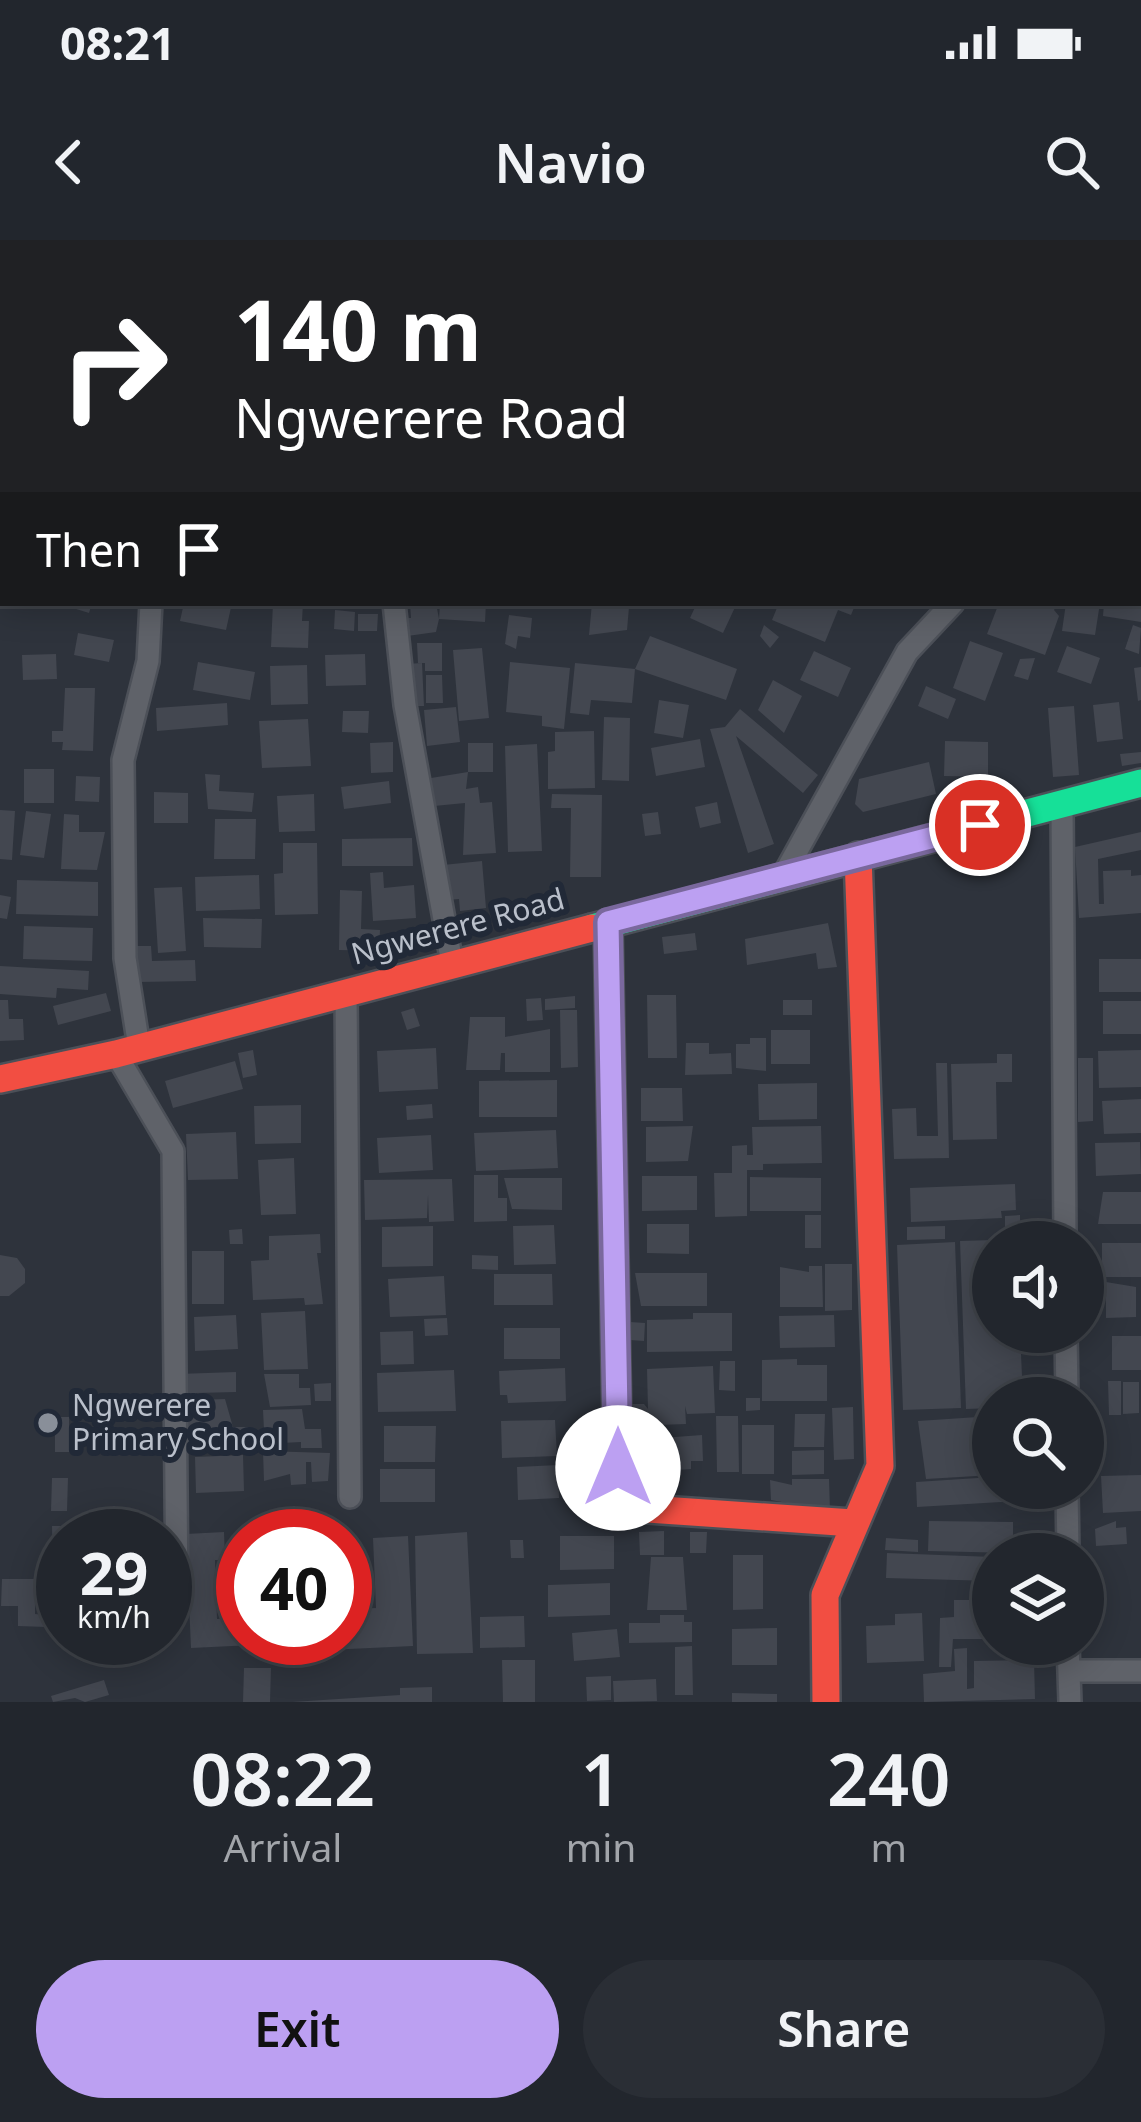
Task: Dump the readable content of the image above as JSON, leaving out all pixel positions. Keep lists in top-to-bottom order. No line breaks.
{"streets":{"street":["Ngwerere Road"]},"places":["Ngwerere Primary School"],"page":{"status":"08:21","header":"Navio","turn":["140 m","Ngwerere Road"],"then":"Then","speed":"29 km/h","limit":"40","eta":["08:22","Arrival","1","min","240","m"],"buttons":["Exit","Share"]}}
